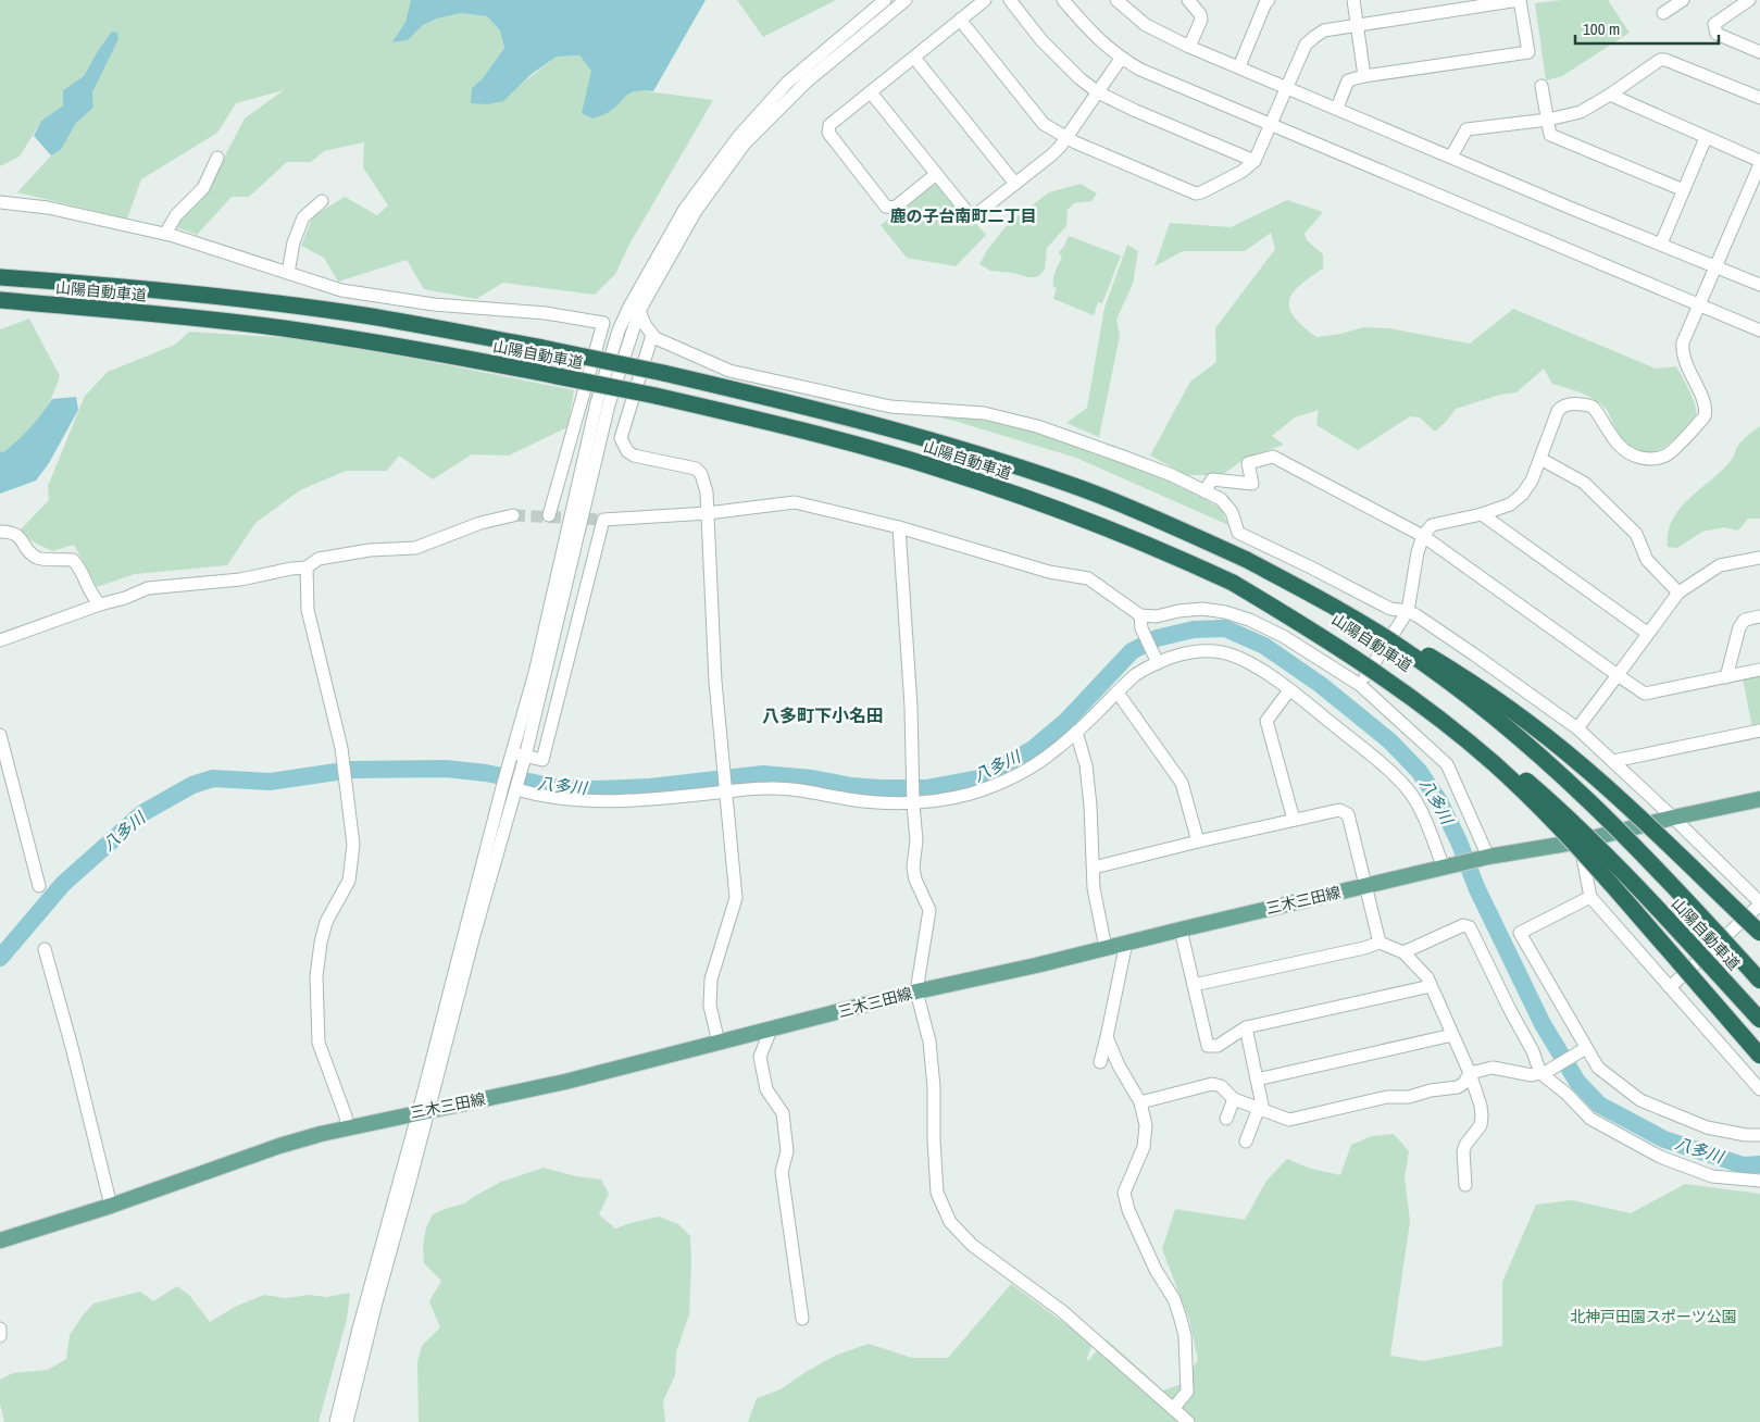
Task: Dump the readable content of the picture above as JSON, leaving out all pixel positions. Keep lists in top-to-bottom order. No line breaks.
{"streets":{"highway":["山陽自動車道"],"main road":["三木三田線"]},"districts":["鹿の子台南町二丁目","八多町下小名田"],"water":["八多川"],"parks":["北神戸田園スポーツ公園"],"scale_bar":"100 m"}
